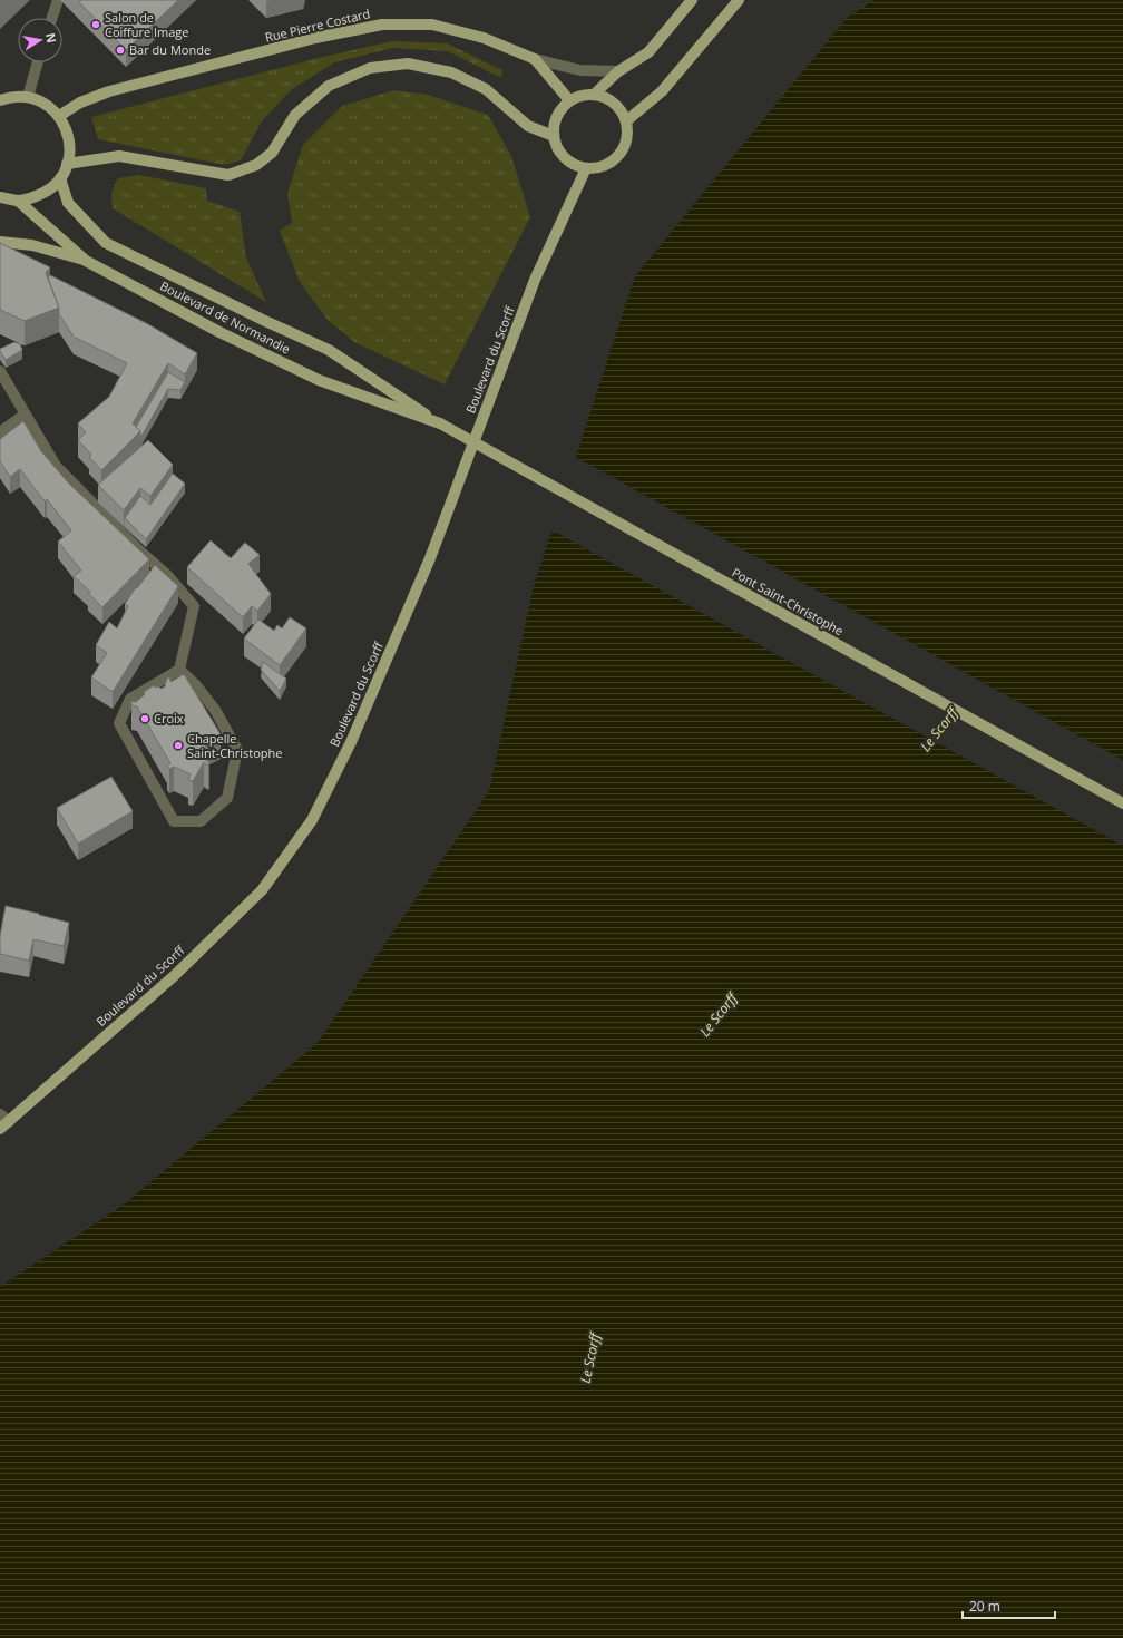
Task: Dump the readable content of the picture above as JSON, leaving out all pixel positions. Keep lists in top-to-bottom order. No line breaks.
{"streets":{"main road":["Rue Pierre Costard","Boulevard de Normandie","Boulevard du Scorff","Pont Saint-Christophe"]},"crossings":[["Rue Pierre Costard","Boulevard du Scorff"],["Boulevard de Normandie","Pont Saint-Christophe"]],"water":["Le Scorff"],"places":["Salon de Coiffure Image","Bar du Monde","Croix","Chapelle Saint-Christophe"],"scale_bar":"20 m","north":"right"}
